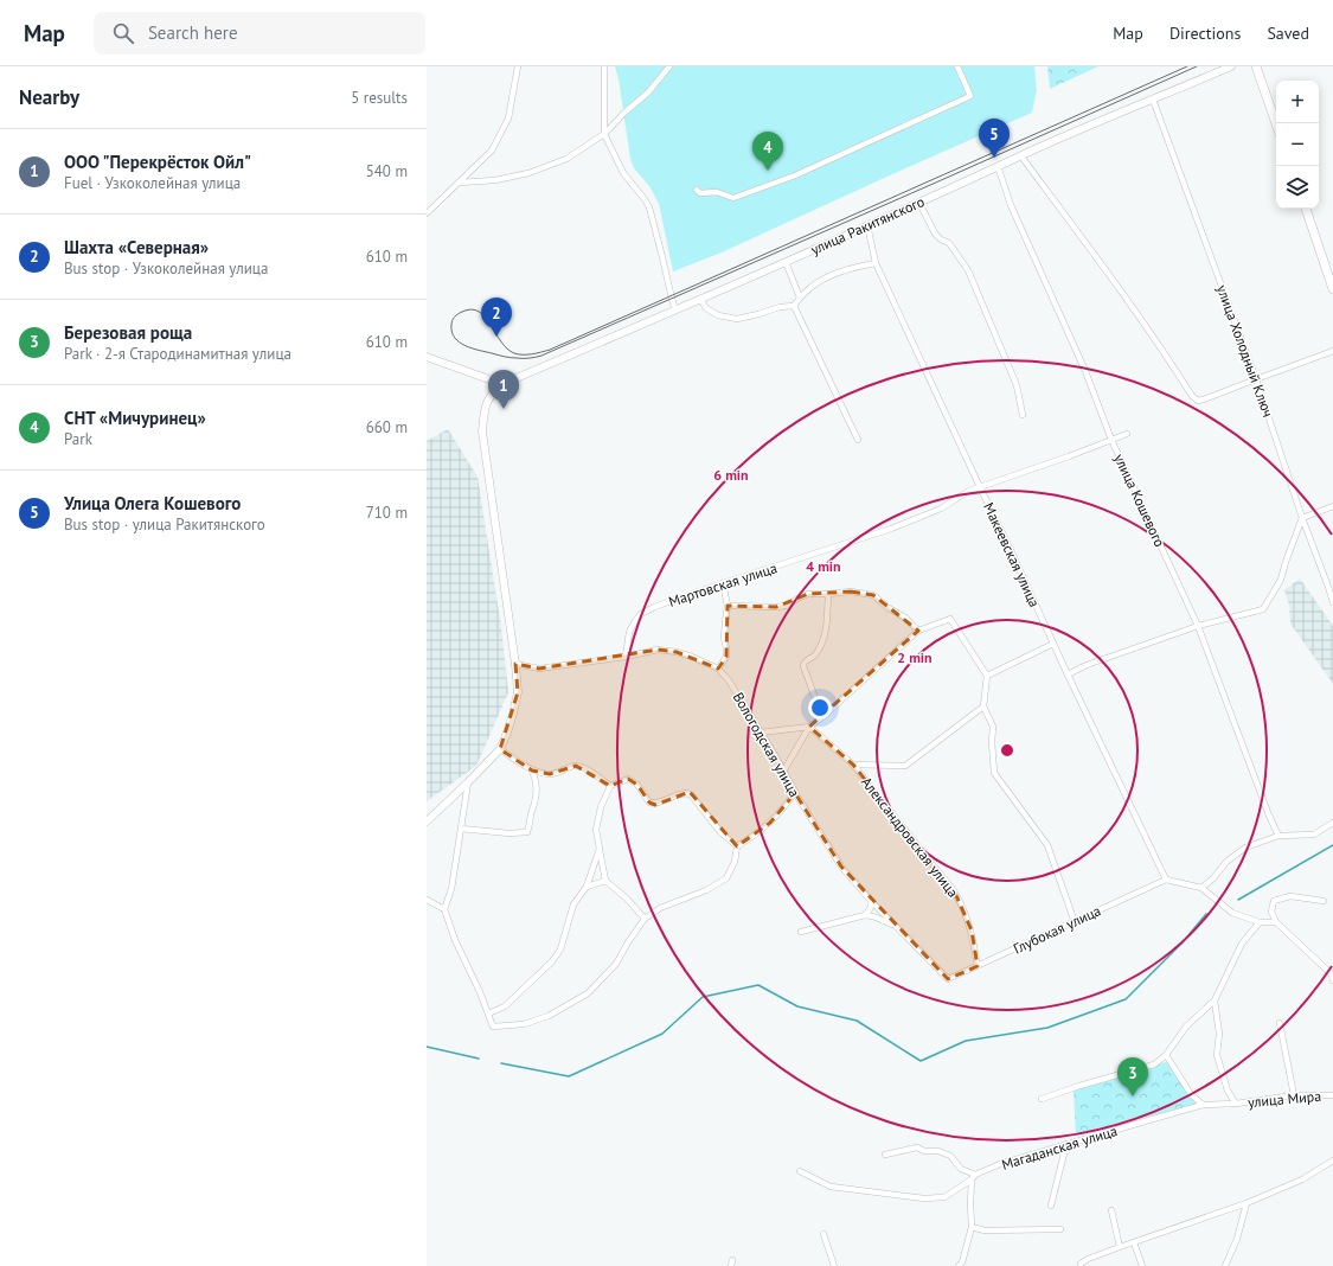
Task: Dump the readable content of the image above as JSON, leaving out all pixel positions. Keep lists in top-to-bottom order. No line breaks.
{"streets":{"main road":["улица Ракитянского"],"street":["улица Холодный Ключ","улица Кошевого","Макеевская улица","Мартовская улица","Вологодская улица","Александровская улица","Глубокая улица","улица Мира","Магаданская улица"]},"crossings":[["улица Ракитянского","улица Холодный Ключ"],["улица Ракитянского","улица Кошевого"],["улица Ракитянского","Макеевская улица"],["улица Кошевого","Мартовская улица"],["Макеевская улица","Мартовская улица"],["Макеевская улица","Глубокая улица"],["Мартовская улица","Вологодская улица"],["Вологодская улица","Глубокая улица"],["Александровская улица","Глубокая улица"],["улица Мира","Магаданская улица"]],"page":{"header":"Map","search":"Search here","nav":["Map","Directions","Saved"],"heading":["Nearby","5 results"],"map_buttons":["+","−"],"pins":["5","4","2","1","3"],"list":[{"mark":"1","name":"ООО \"Перекрёсток Ойл\"","note":"Fuel · Узкоколейная улица","value":"540 m"},{"mark":"2","name":"Шахта «Северная»","note":"Bus stop · Узкоколейная улица","value":"610 m"},{"mark":"3","name":"Березовая роща","note":"Park · 2-я Стародинамитная улица","value":"610 m"},{"mark":"4","name":"СНТ «Мичуринец»","note":"Park","value":"660 m"},{"mark":"5","name":"Улица Олега Кошевого","note":"Bus stop · улица Ракитянского","value":"710 m"}]},"rings":["6 min","4 min","2 min"]}
